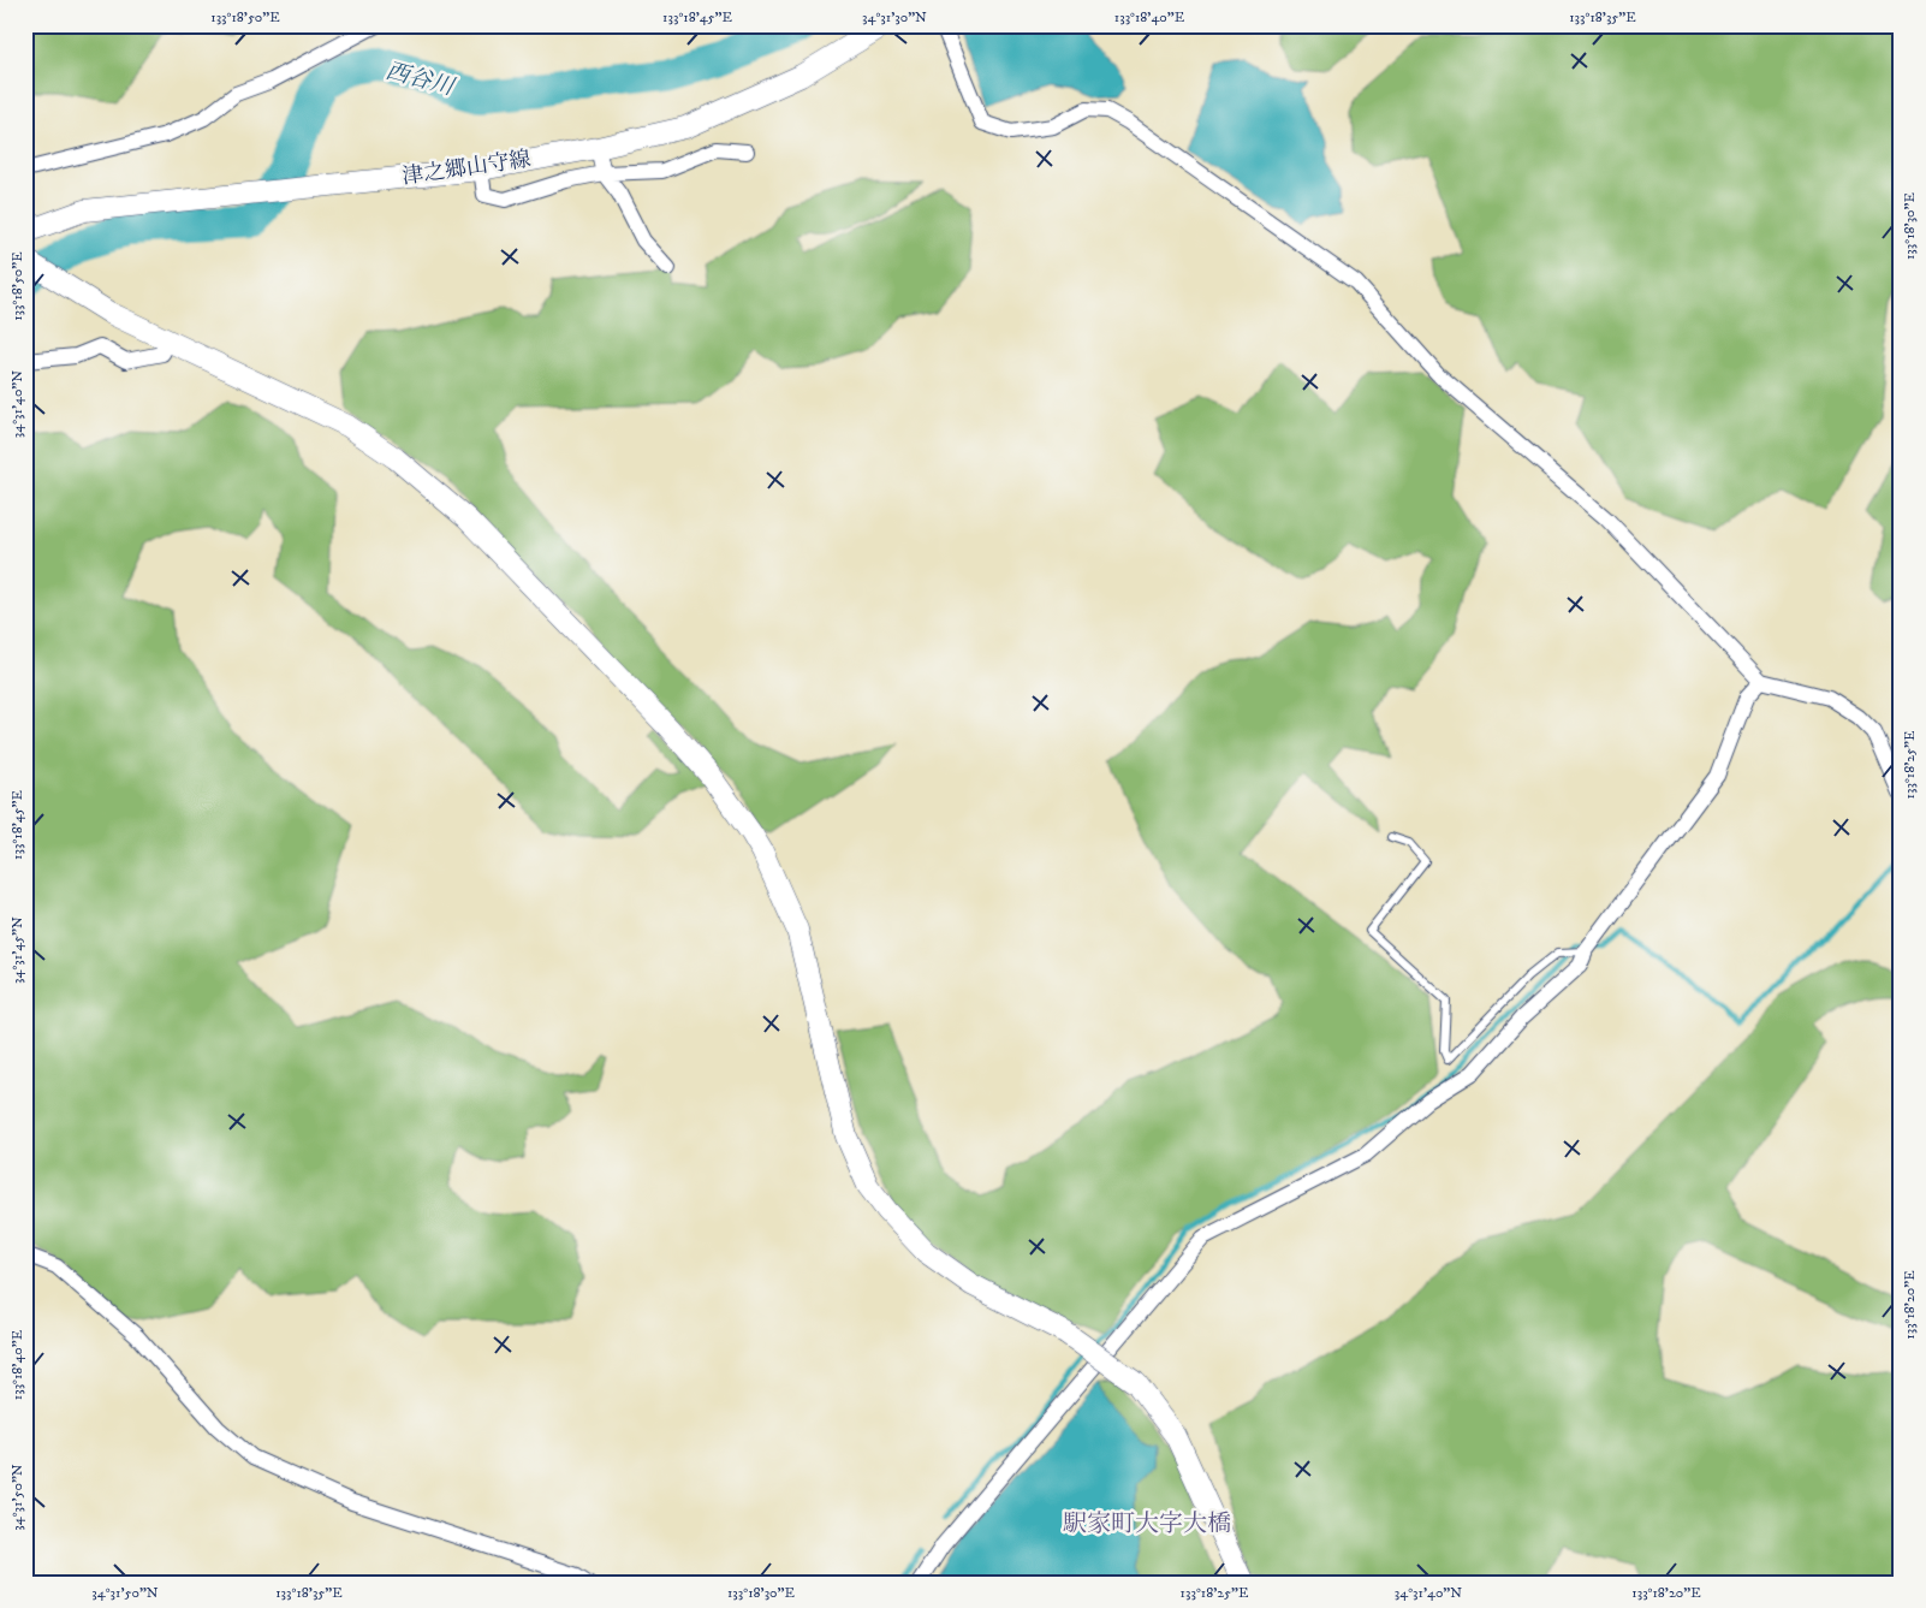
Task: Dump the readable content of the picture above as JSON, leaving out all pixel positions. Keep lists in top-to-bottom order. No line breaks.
{"streets":{"street":["津之郷山守線"]},"districts":["駅家町大字大橋"],"water":["西谷川"],"coordinates":["133°18'50\"E","133°18'45\"E","34°31'30\"N","133°18'40\"E","133°18'35\"E","133°18'30\"E","34°31'40\"N","133°18'25\"E","34°31'45\"N","133°18'20\"E","34°31'50\"N"]}
